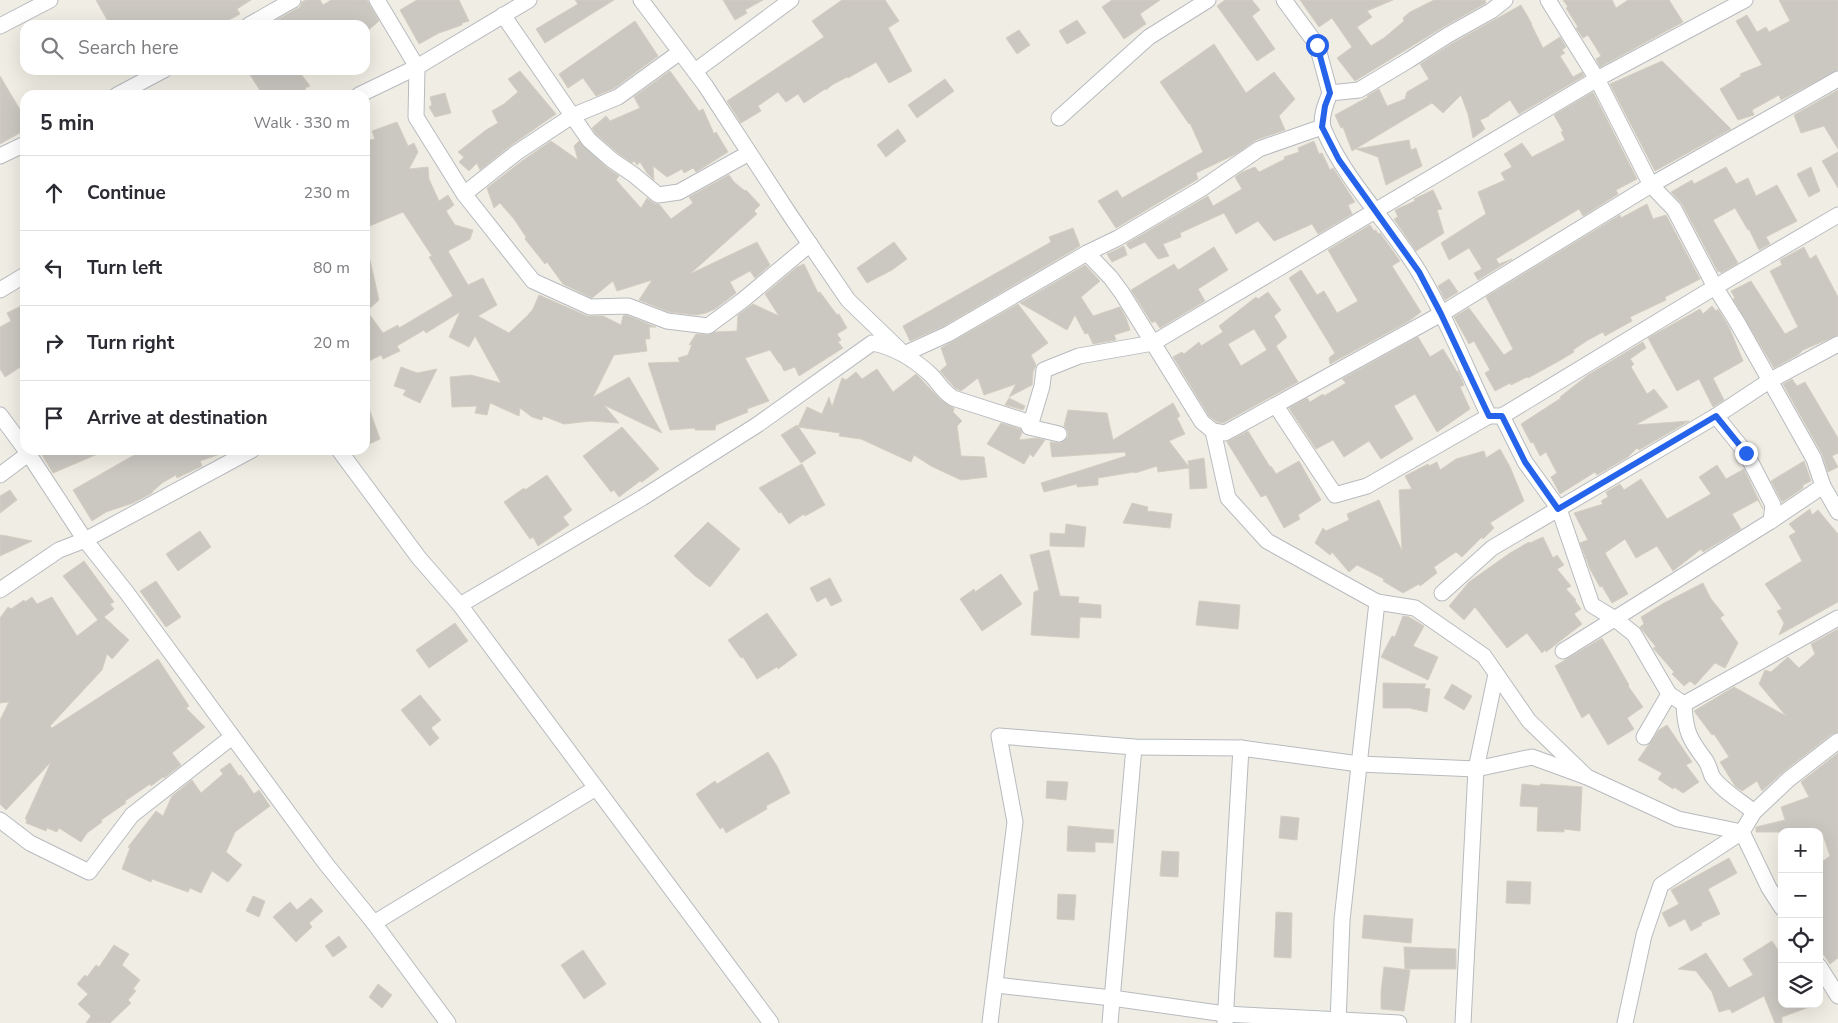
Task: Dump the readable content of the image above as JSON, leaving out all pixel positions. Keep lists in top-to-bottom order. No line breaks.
{"page":{"search":"Search here","heading":["5 min","Walk · 330 m"],"list":[["Continue","230 m"],["Turn left","80 m"],["Turn right","20 m"],"Arrive at destination"],"map_buttons":["+","−"]}}
